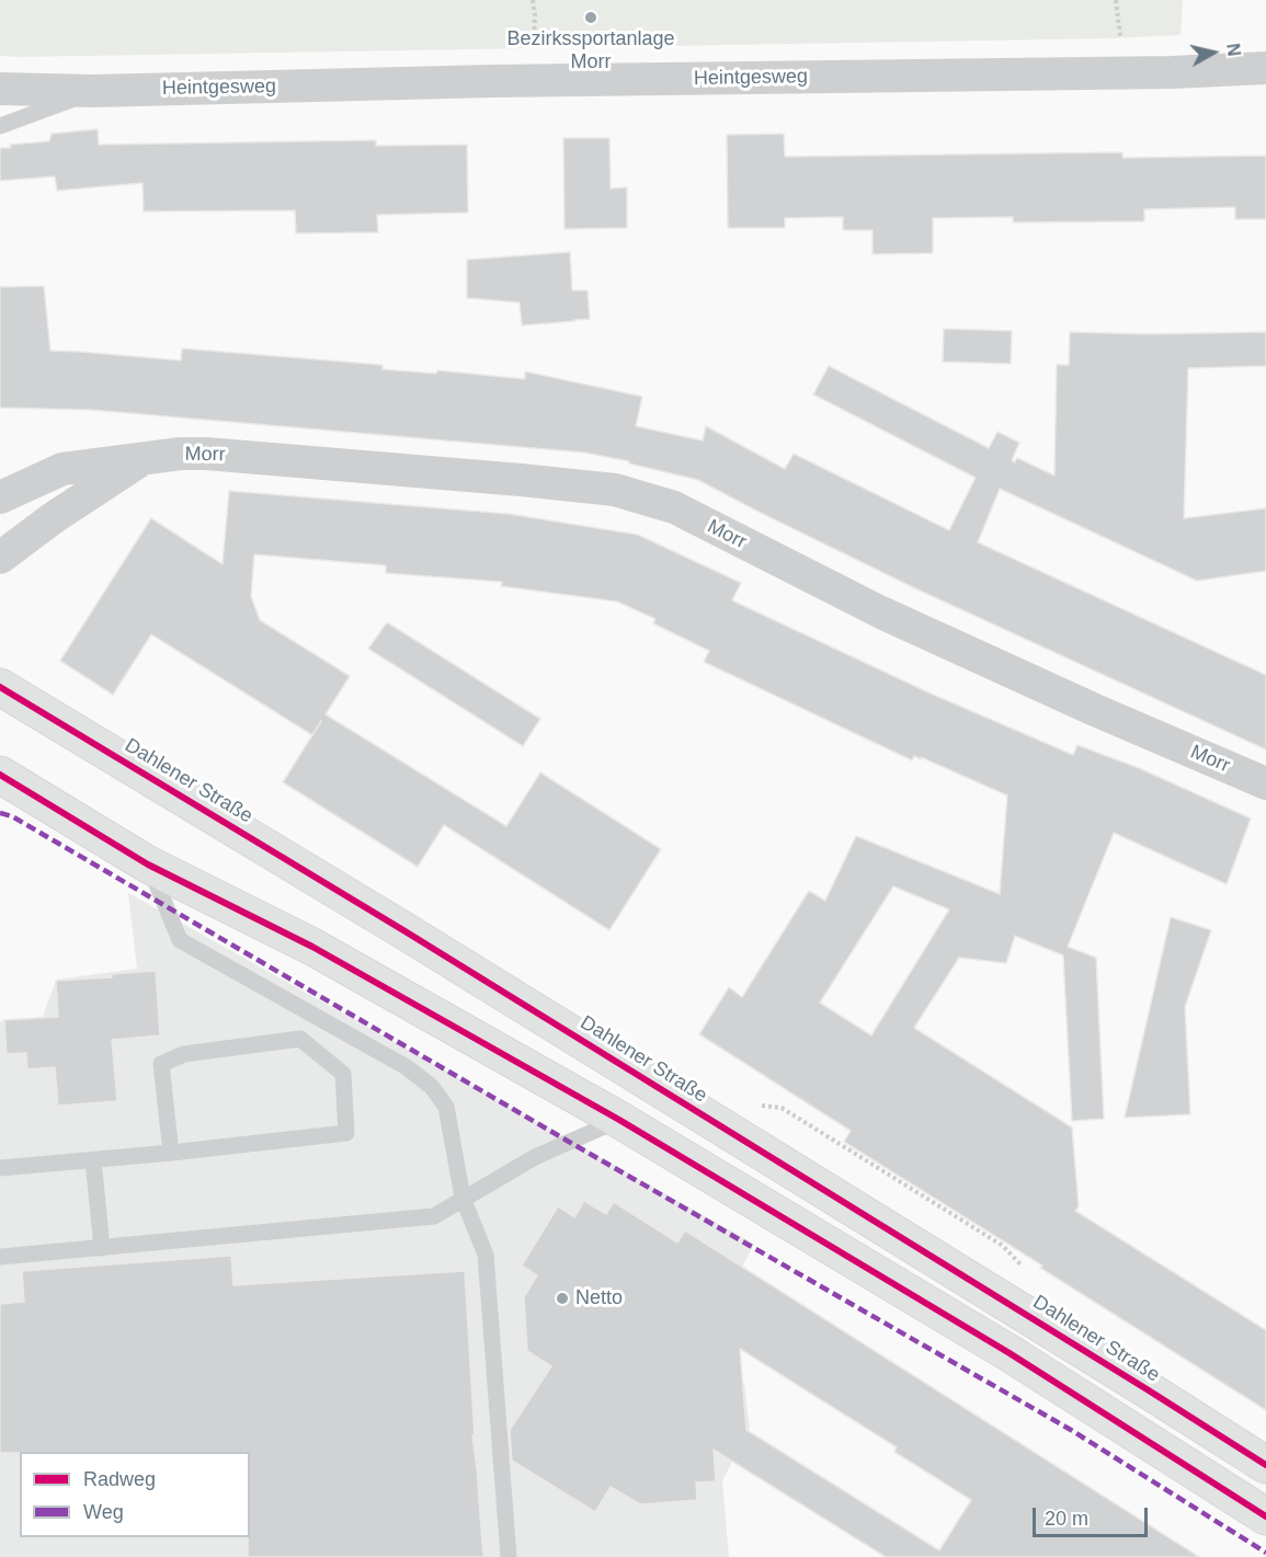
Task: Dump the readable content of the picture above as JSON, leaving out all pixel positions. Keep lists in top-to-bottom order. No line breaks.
{"streets":{"main road":["Dahlener Straße"],"street":["Heintgesweg","Morr"]},"places":["Bezirkssportanlage Morr","Netto"],"legend":["Radweg","Weg"],"scale_bar":"20 m","north":"right"}
